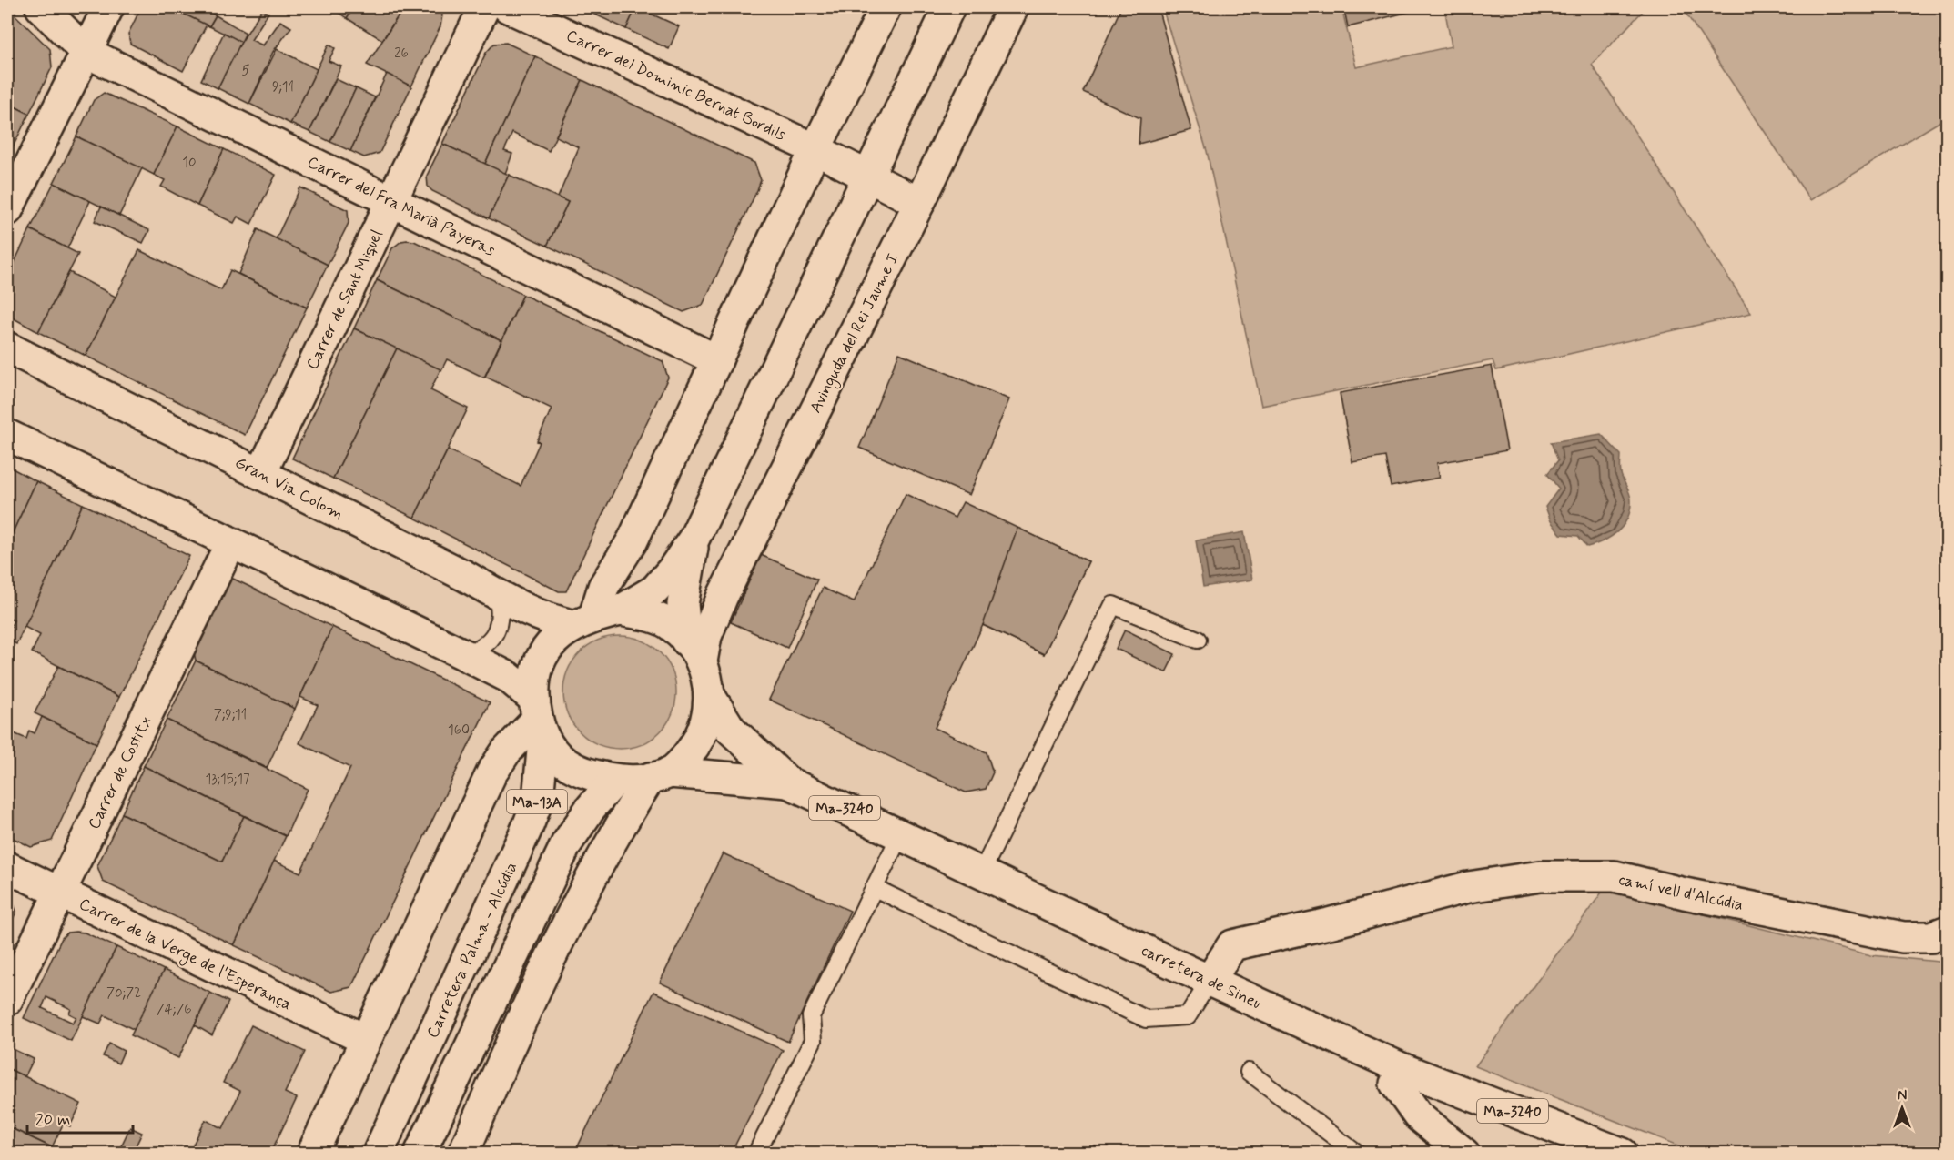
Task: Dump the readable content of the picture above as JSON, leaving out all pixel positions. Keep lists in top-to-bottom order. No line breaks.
{"streets":{"main road":["Carrer del Dominic Bernat Bordils","Carrer del Fra Marià Payeras","Carrer de Sant Miquel","Avinguda del Rei Jaume I","Gran Via Colom","Carrer de Costitx","Ma-13A","Ma-3240","camí vell d'Alcúdia","Carretera Palma - Alcúdia","Carrer de la Verge de l'Esperança","carretera de Sineu"]},"crossings":[["Carrer del Dominic Bernat Bordils","Avinguda del Rei Jaume I"],["Carrer del Fra Marià Payeras","Carrer de Sant Miquel"],["Carrer de Sant Miquel","Gran Via Colom"],["Avinguda del Rei Jaume I","Gran Via Colom"],["Avinguda del Rei Jaume I","Ma-13A"],["Avinguda del Rei Jaume I","Ma-3240"],["Avinguda del Rei Jaume I","Carretera Palma - Alcúdia"],["Gran Via Colom","Ma-13A"],["Gran Via Colom","Ma-3240"],["Gran Via Colom","Carretera Palma - Alcúdia"],["Carrer de Costitx","Carrer de la Verge de l'Esperança"],["Ma-13A","Ma-3240"],["Ma-13A","Carretera Palma - Alcúdia"],["Ma-3240","Carretera Palma - Alcúdia"],["Ma-3240","carretera de Sineu"],["camí vell d'Alcúdia","carretera de Sineu"]],"house_numbers":["26","5","9;11","10","7;9;11","160","13;15;17","70;72","74;76"],"scale_bar":"20 m","north":"top"}
